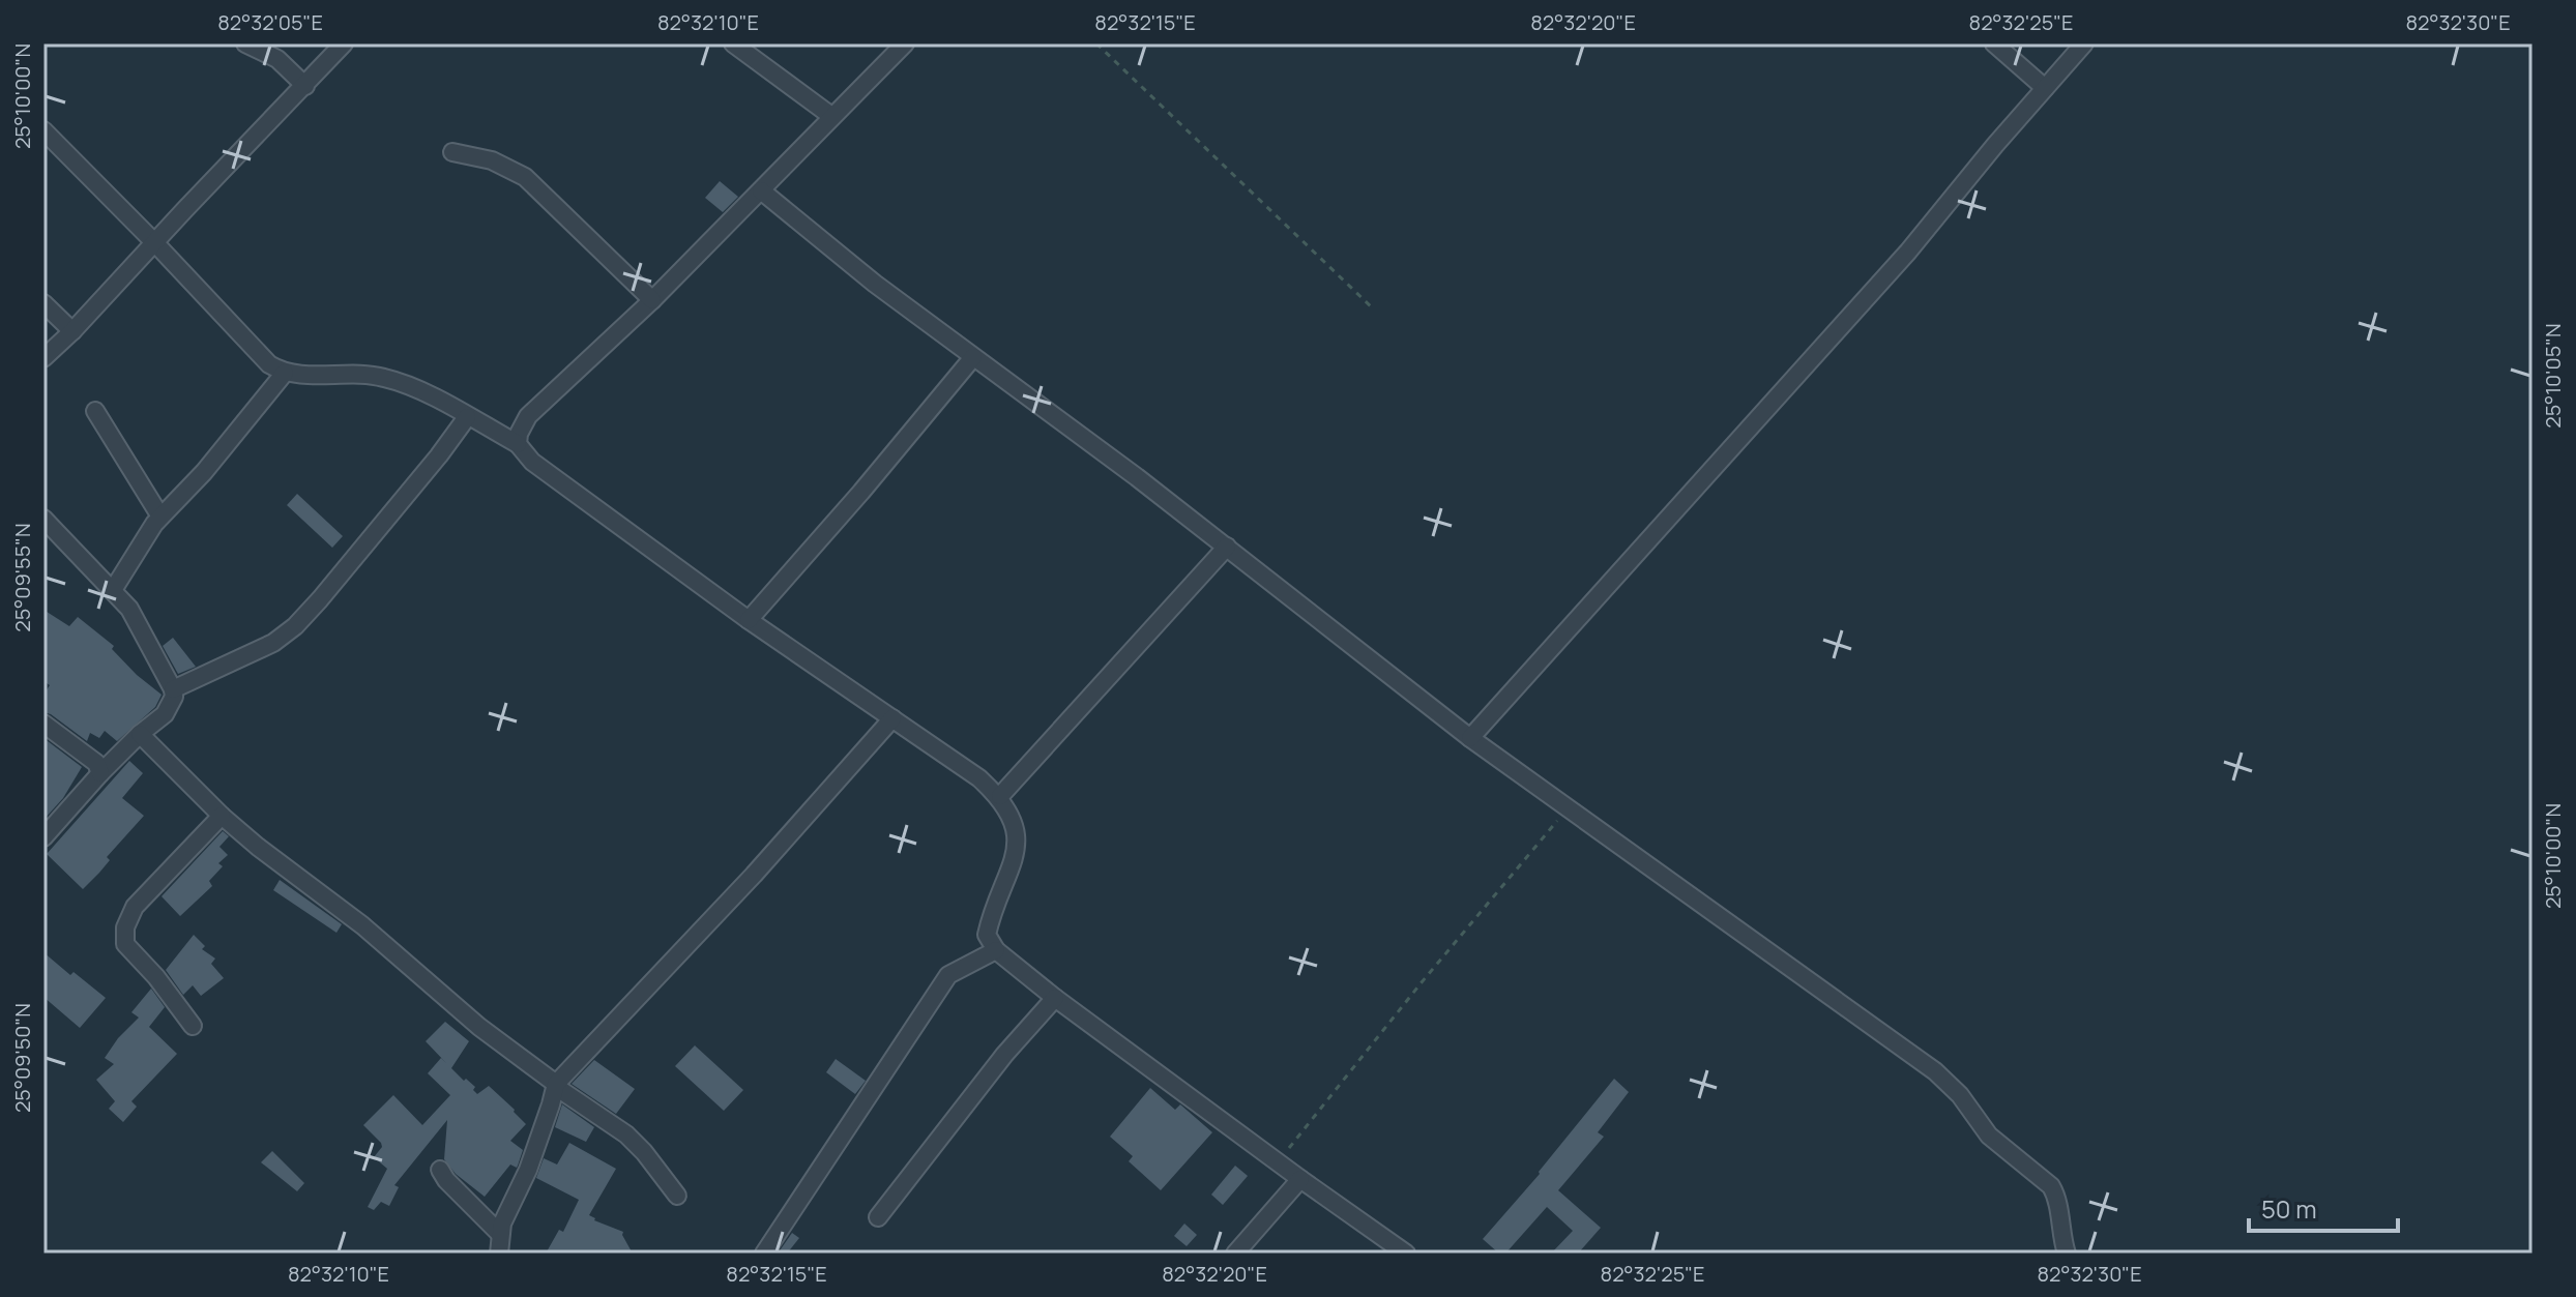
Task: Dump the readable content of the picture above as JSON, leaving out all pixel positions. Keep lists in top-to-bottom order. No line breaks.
{"scale_bar":"50 m","coordinates":["82°32'05\"E","82°32'10\"E","82°32'15\"E","82°32'20\"E","82°32'25\"E","82°32'30\"E","25°10'00\"N","25°10'05\"N","25°09'55\"N","25°09'50\"N"]}
